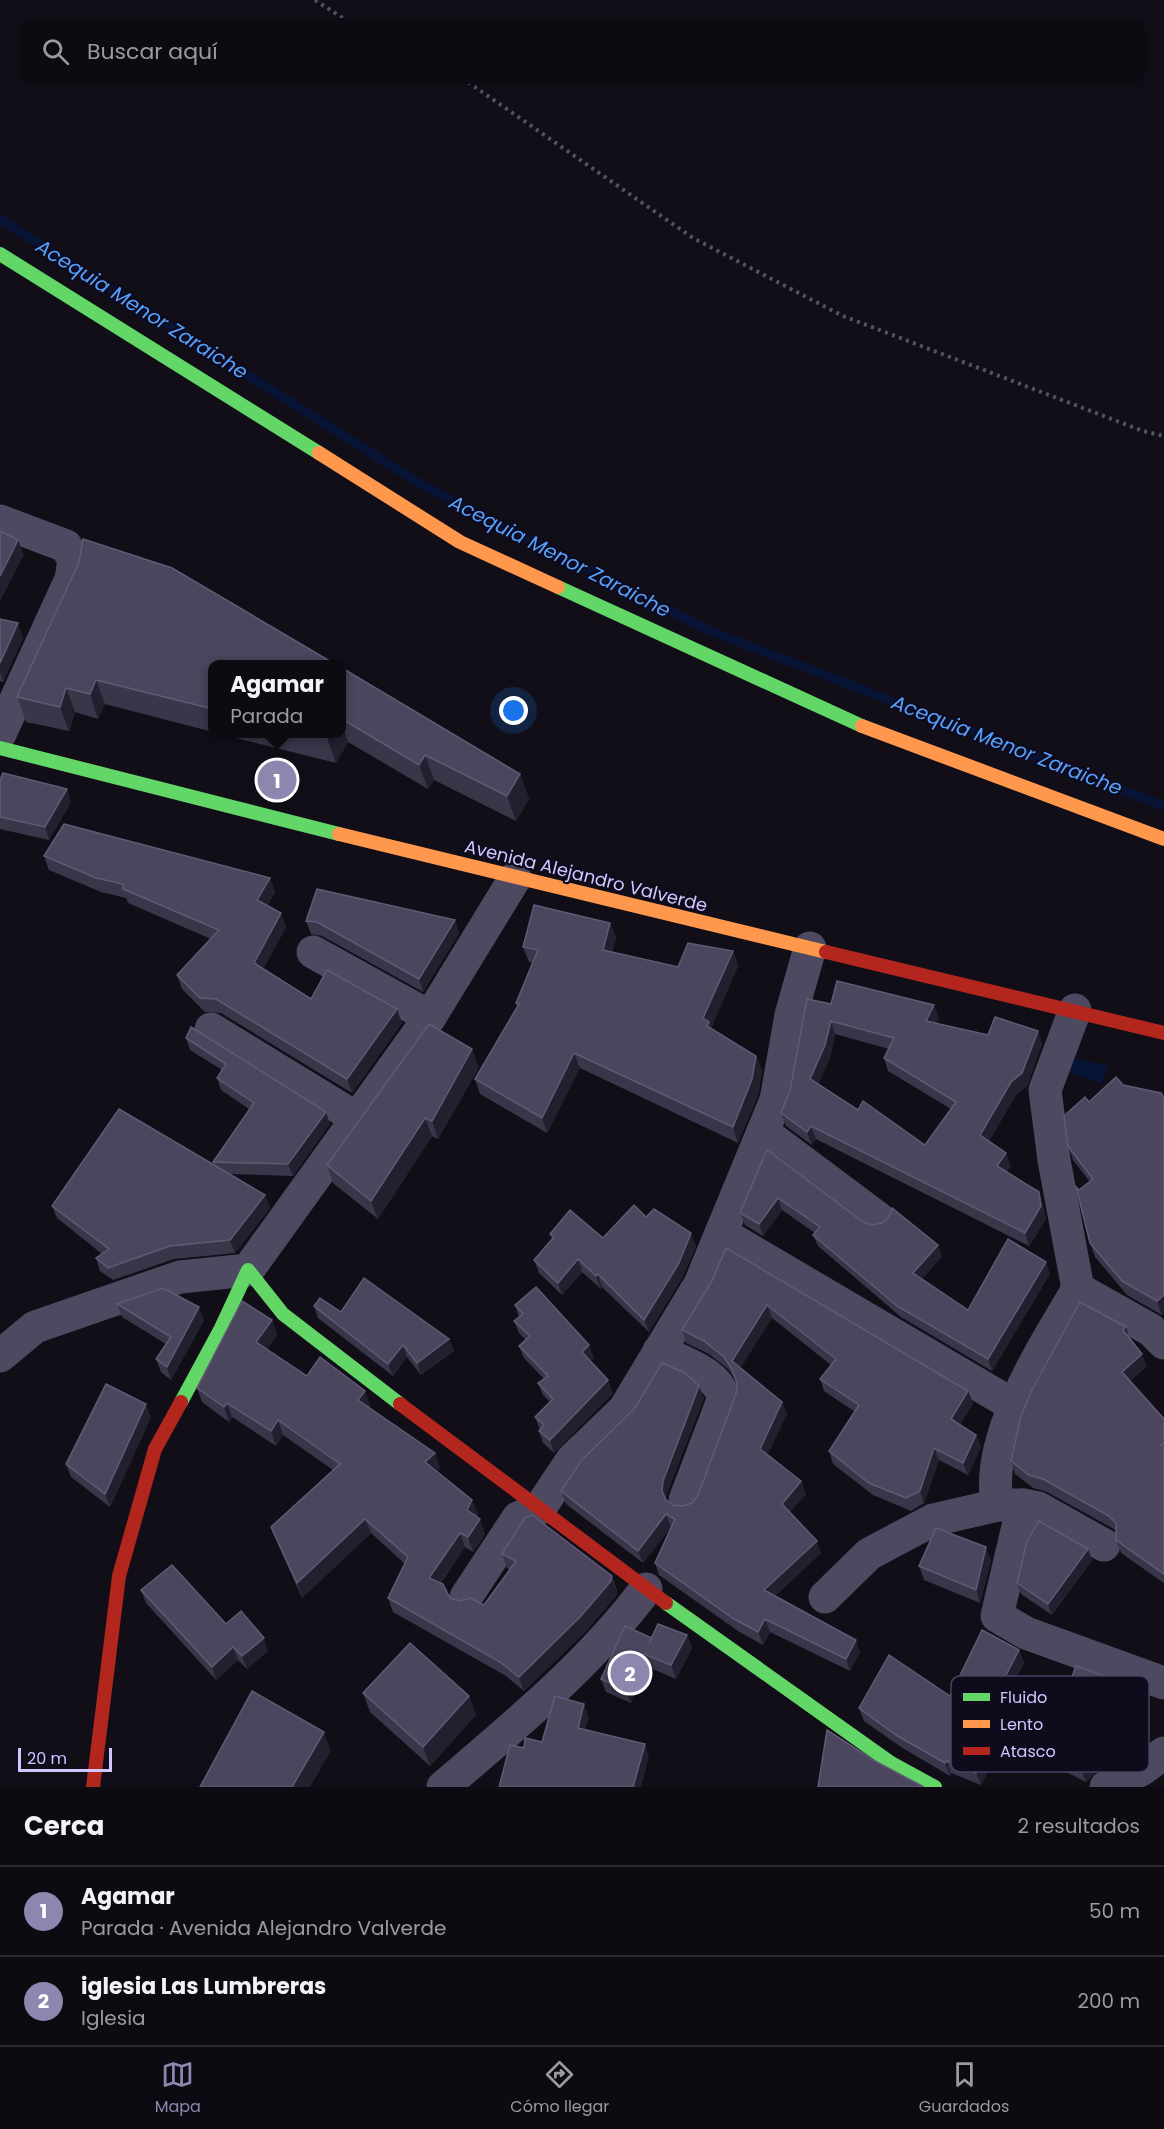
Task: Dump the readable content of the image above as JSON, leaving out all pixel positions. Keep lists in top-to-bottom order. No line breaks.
{"streets":{"street":["Avenida Alejandro Valverde"]},"water":["Acequia Menor Zaraiche"],"legend":["Fluido","Lento","Atasco"],"scale_bar":"20 m","page":{"search":"Buscar aquí","popup":["Agamar","Parada"],"pins":["1","2"],"scale":"20 m","heading":["Cerca","2 resultados"],"list":[{"mark":"1","name":"Agamar","note":"Parada · Avenida Alejandro Valverde","value":"50 m"},{"mark":"2","name":"iglesia Las Lumbreras","note":"Iglesia","value":"200 m"}],"nav":["Mapa","Cómo llegar","Guardados"]}}
